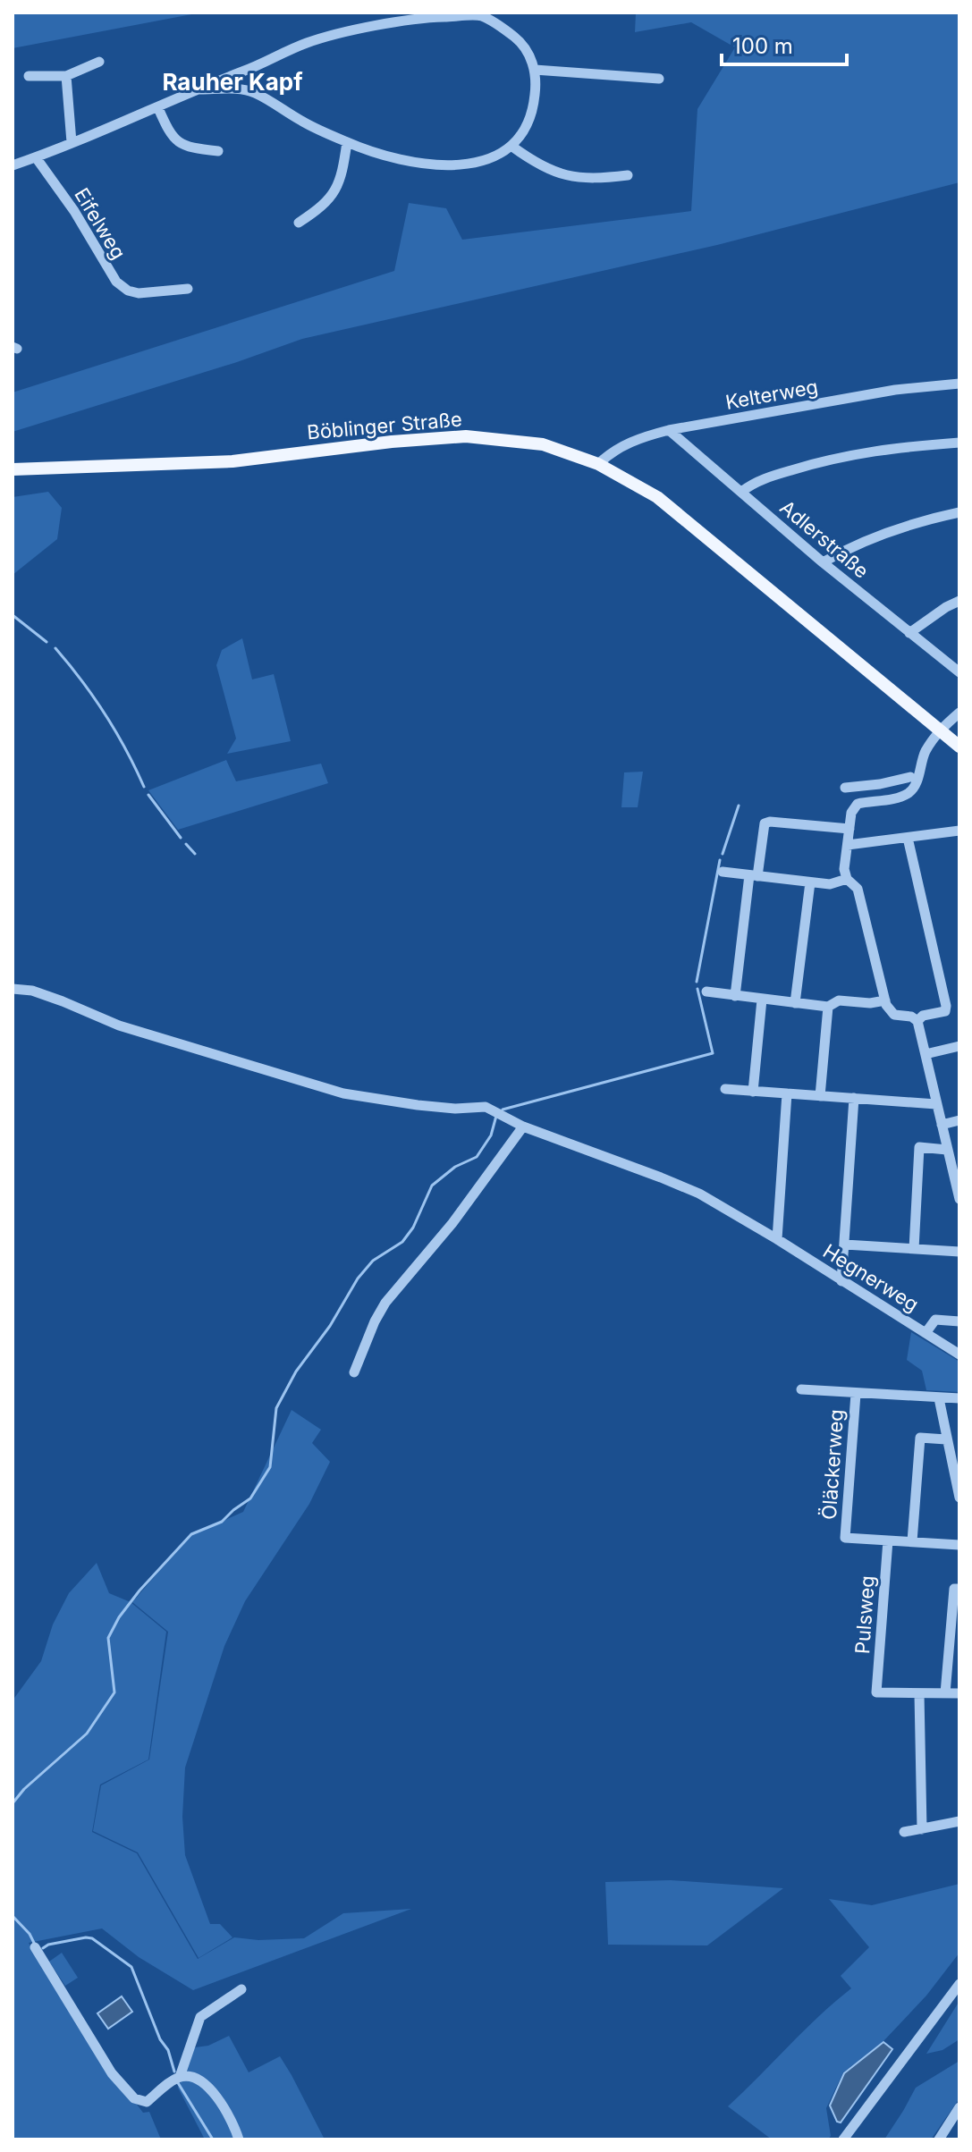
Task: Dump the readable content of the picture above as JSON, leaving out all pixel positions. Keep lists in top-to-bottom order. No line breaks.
{"streets":{"main road":["Böblinger Straße"],"street":["Eifelweg","Kelterweg","Adlerstraße","Hegnerweg","Öläckerweg","Pulsweg"]},"crossings":[["Kelterweg","Böblinger Straße"],["Kelterweg","Adlerstraße"],["Öläckerweg","Pulsweg"]],"districts":["Rauher Kapf"],"scale_bar":"100 m"}
